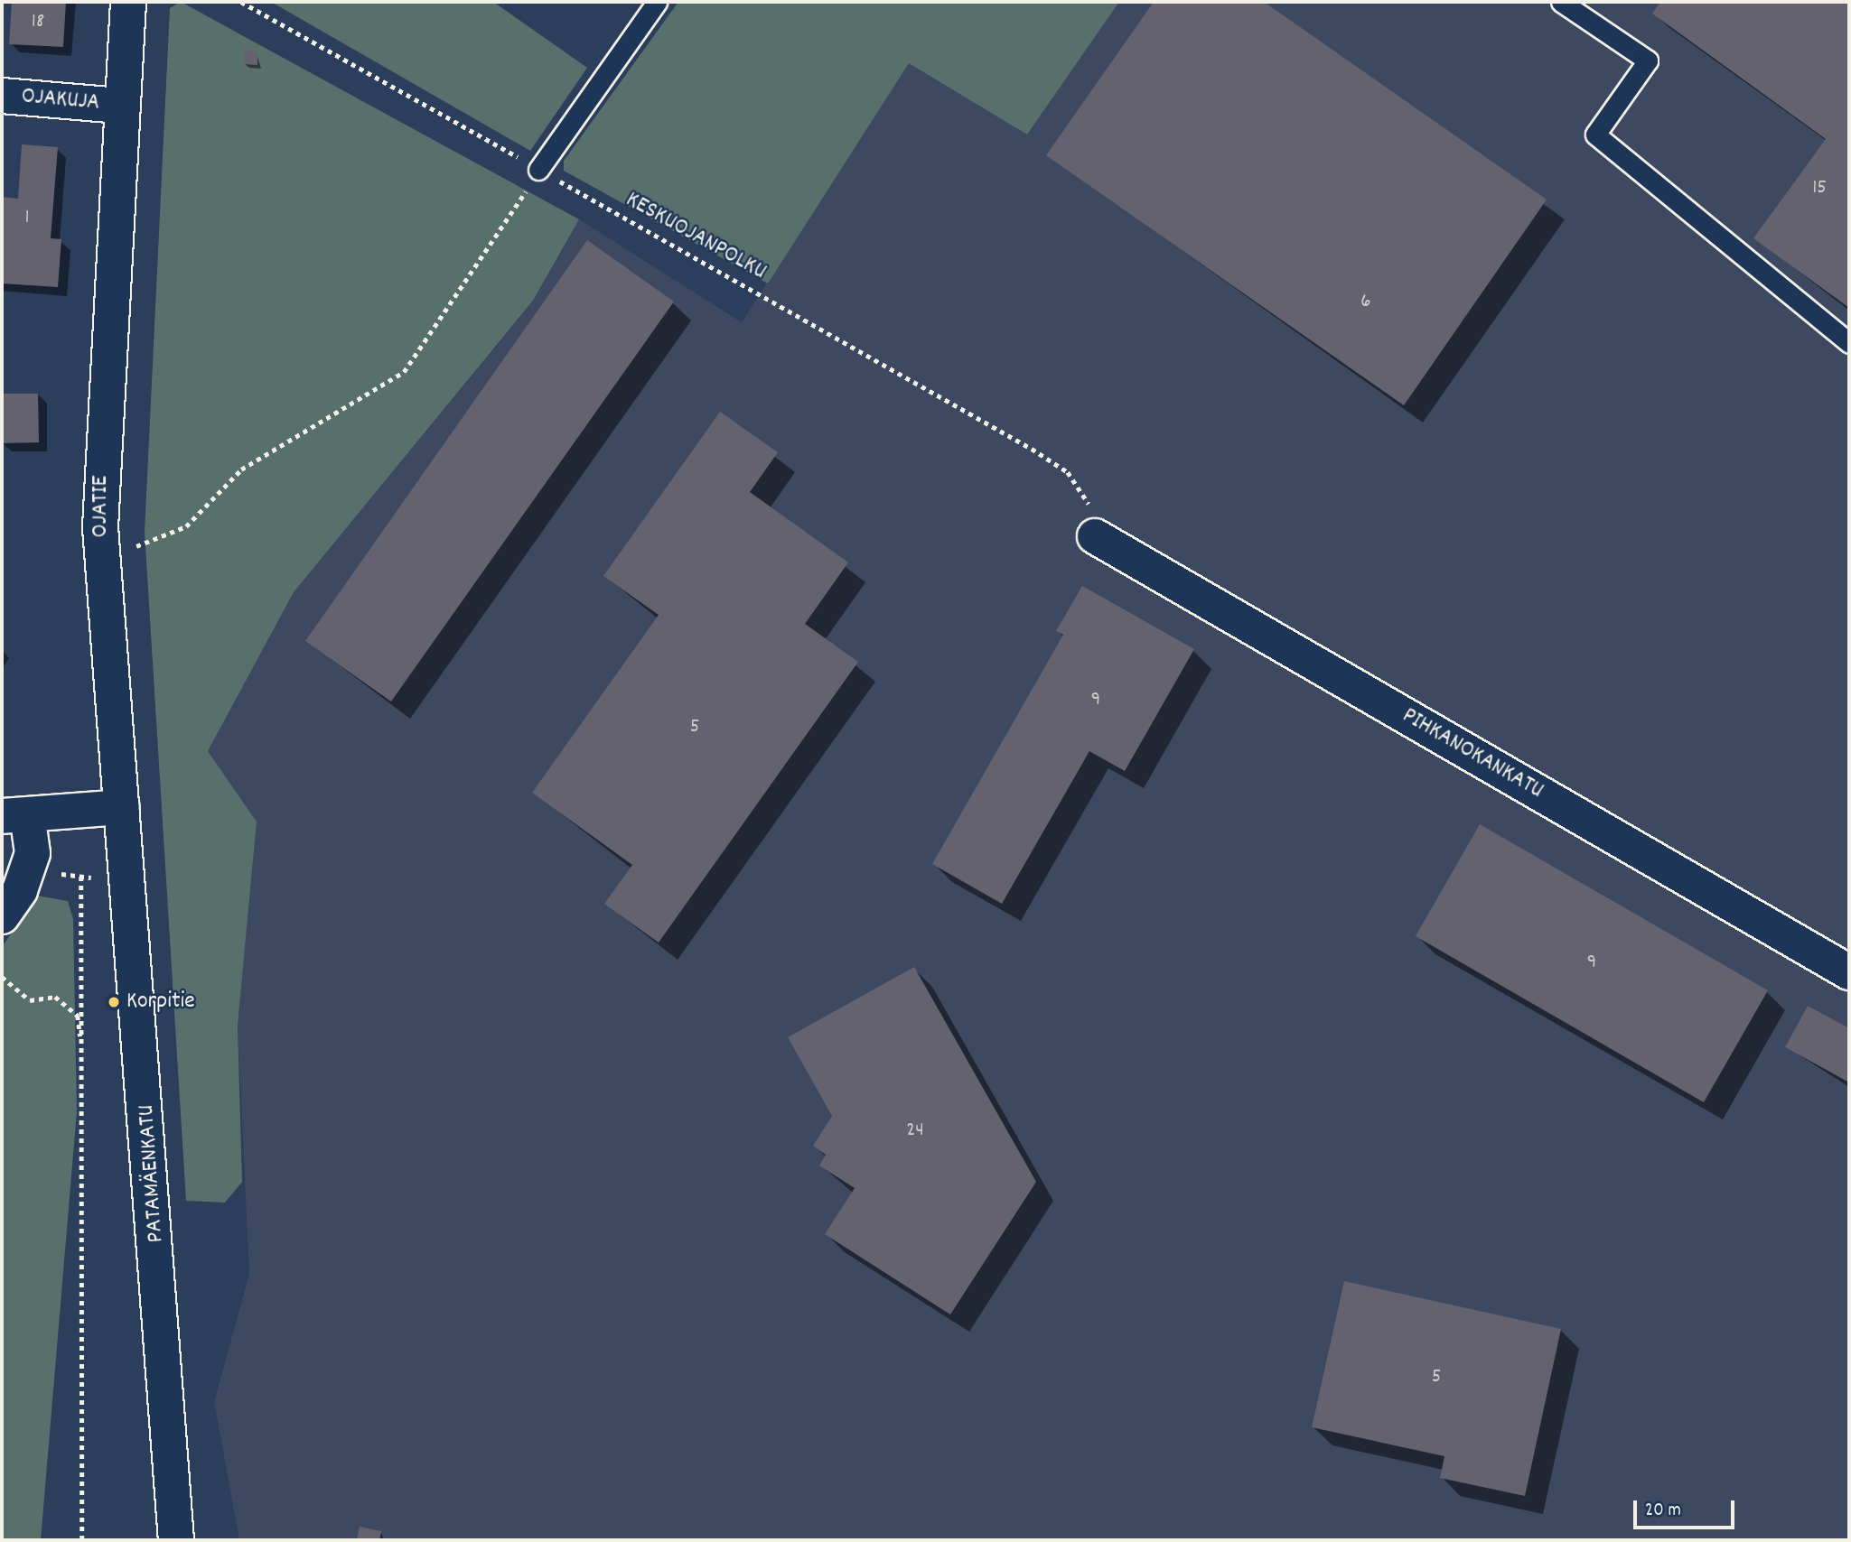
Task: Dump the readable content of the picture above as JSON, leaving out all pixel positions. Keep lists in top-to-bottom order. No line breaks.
{"streets":{"street":["OJAKUJA","OJATIE","PIHKANOKANKATU","PATAMÄENKATU"],"path":["KESKUOJANPOLKU"]},"crossings":[["OJAKUJA","OJATIE"],["KESKUOJANPOLKU","PIHKANOKANKATU"],["OJATIE","PATAMÄENKATU"]],"places":["Korpitie"],"house_numbers":["18","15","1","6","9","5","9","24","5"],"scale_bar":"20 m"}
